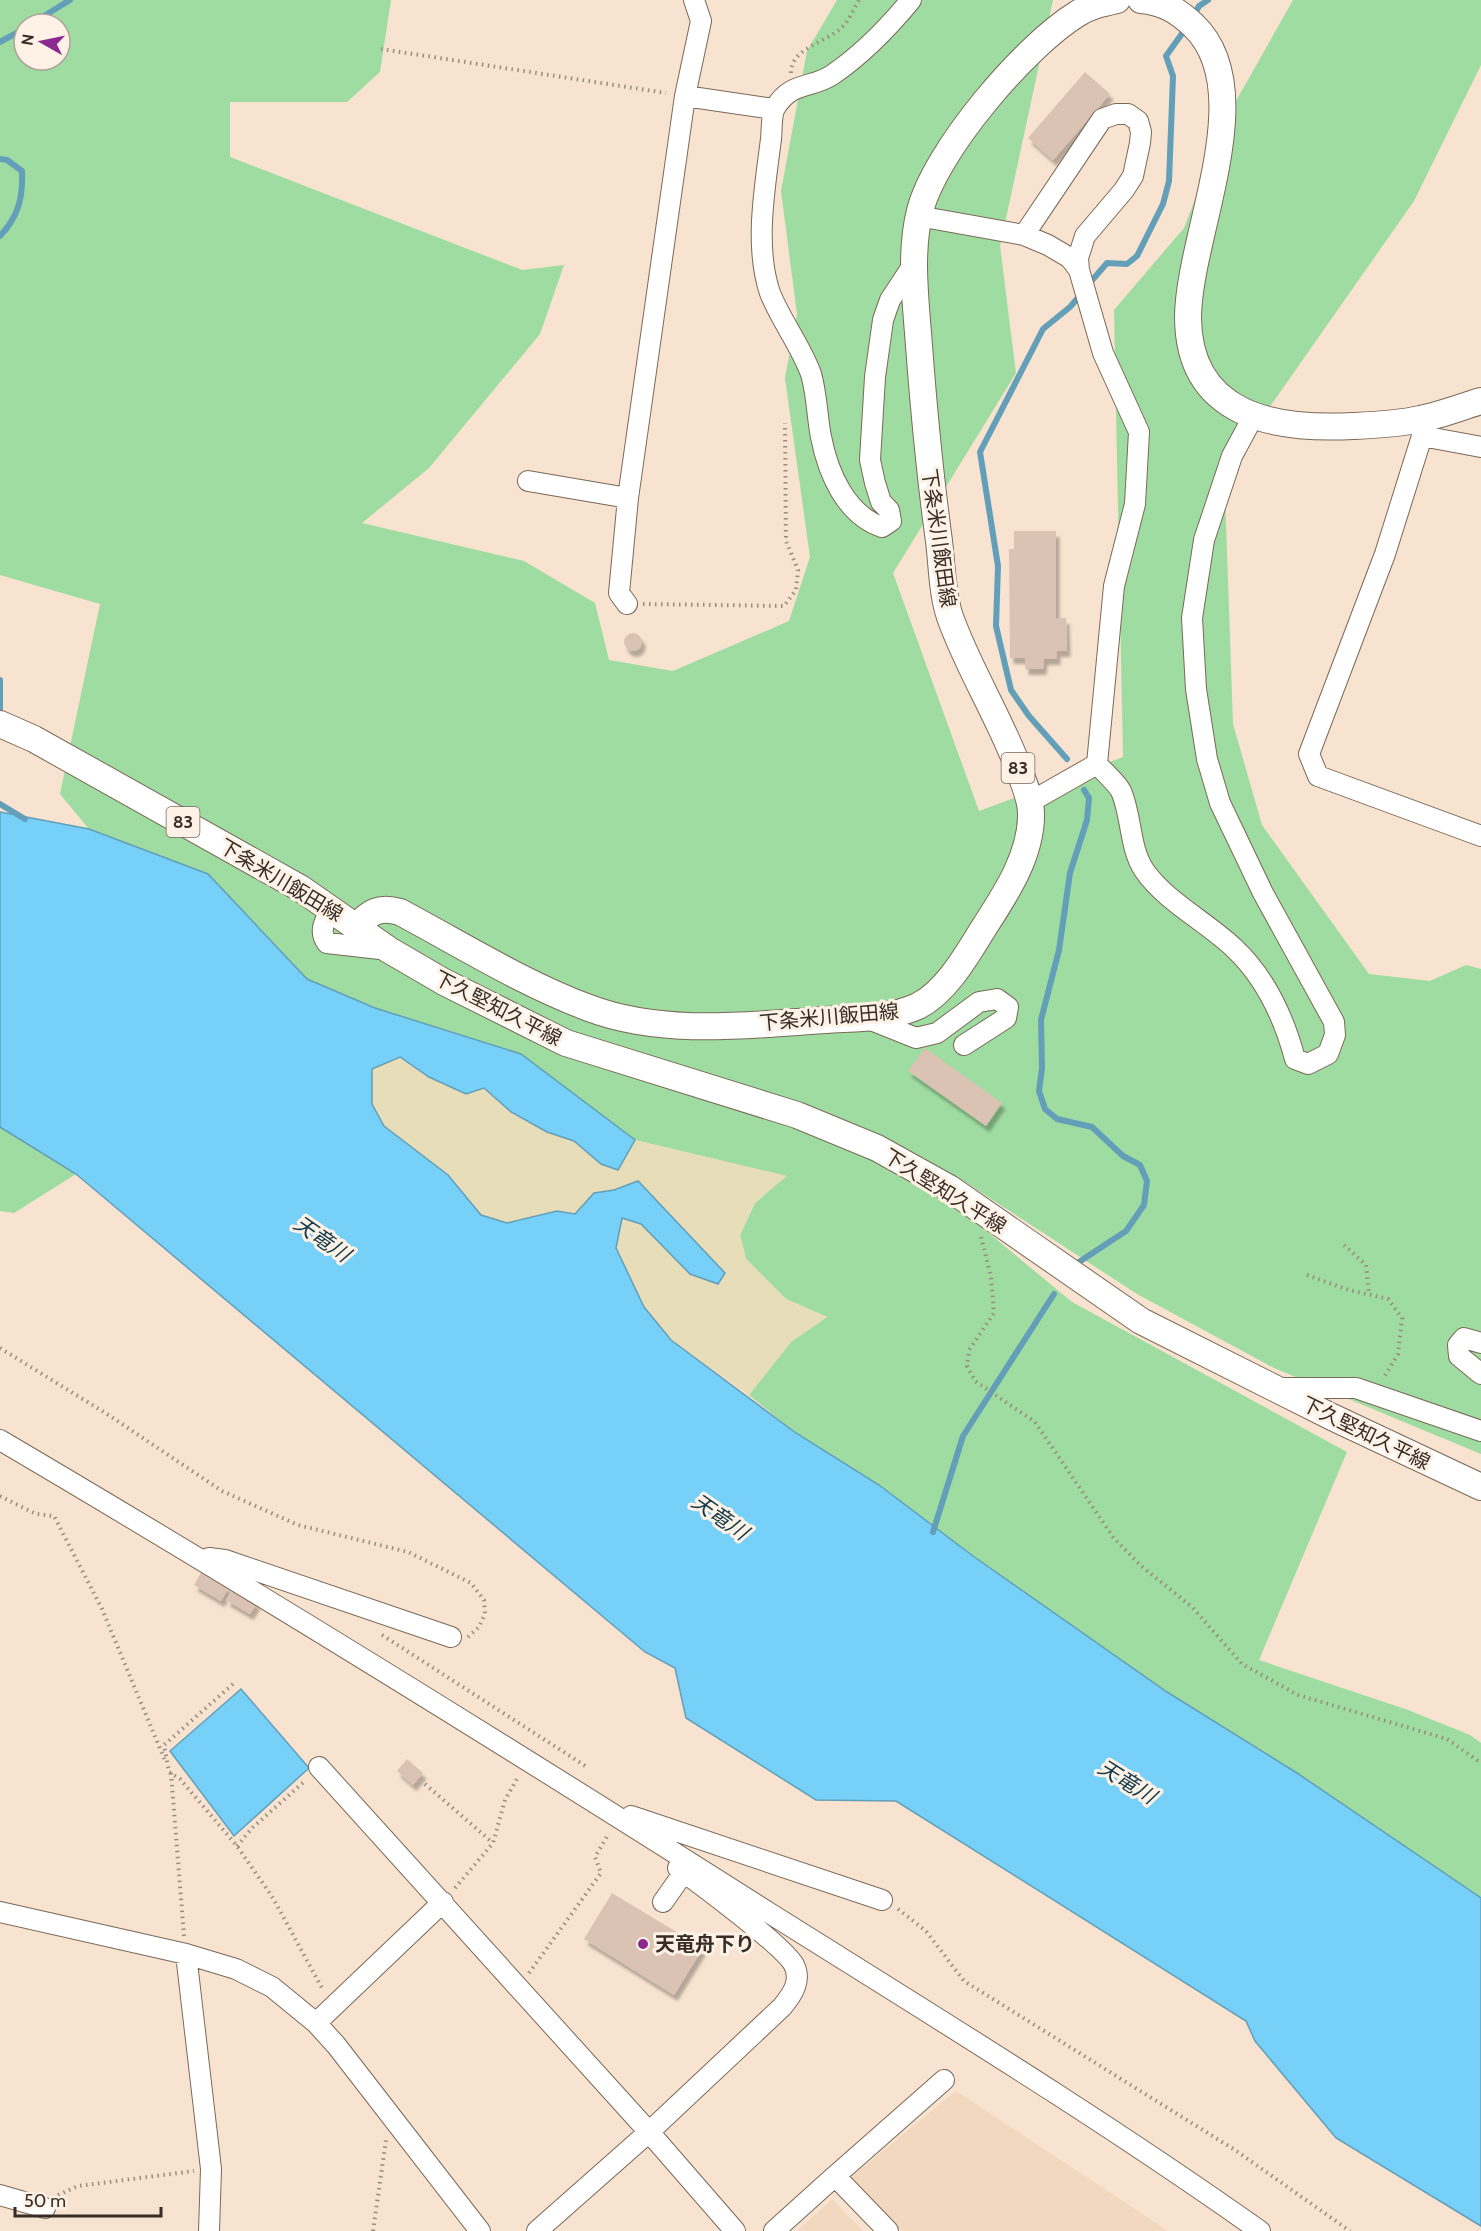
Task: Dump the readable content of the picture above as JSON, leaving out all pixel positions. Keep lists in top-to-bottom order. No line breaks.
{"streets":{"main road":["下条米川飯田線","83","下久堅知久平線"]},"crossings":[["下条米川飯田線","下久堅知久平線"]],"water":["天竜川"],"places":["天竜舟下り"],"scale_bar":"50 m","north":"left"}
